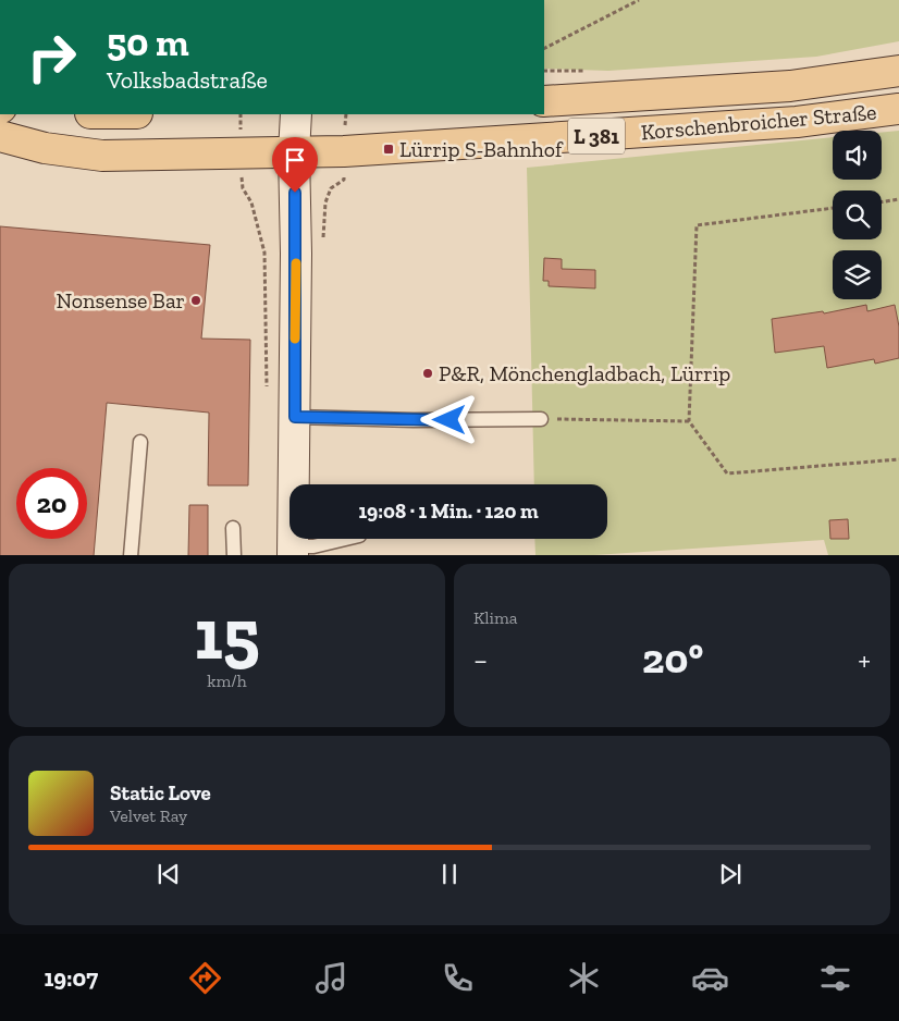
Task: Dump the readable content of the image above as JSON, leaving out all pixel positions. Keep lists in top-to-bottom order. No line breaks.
{"streets":{"main road":["Korschenbroicher Straße","L 381"]},"places":{"transit":["Lürrip S-Bahnhof"],"other":["Nonsense Bar","P&R, Mönchengladbach, Lürrip"]},"page":{"turn":["50 m","Volksbadstraße"],"limit":"20","trip":"19:08 · 1 Min. · 120 m","tile":[["15","km/h"],"Klima"],"heat":["−","20°","+"],"song":["Static Love","Velvet Ray"],"tabs":"19:07"}}
